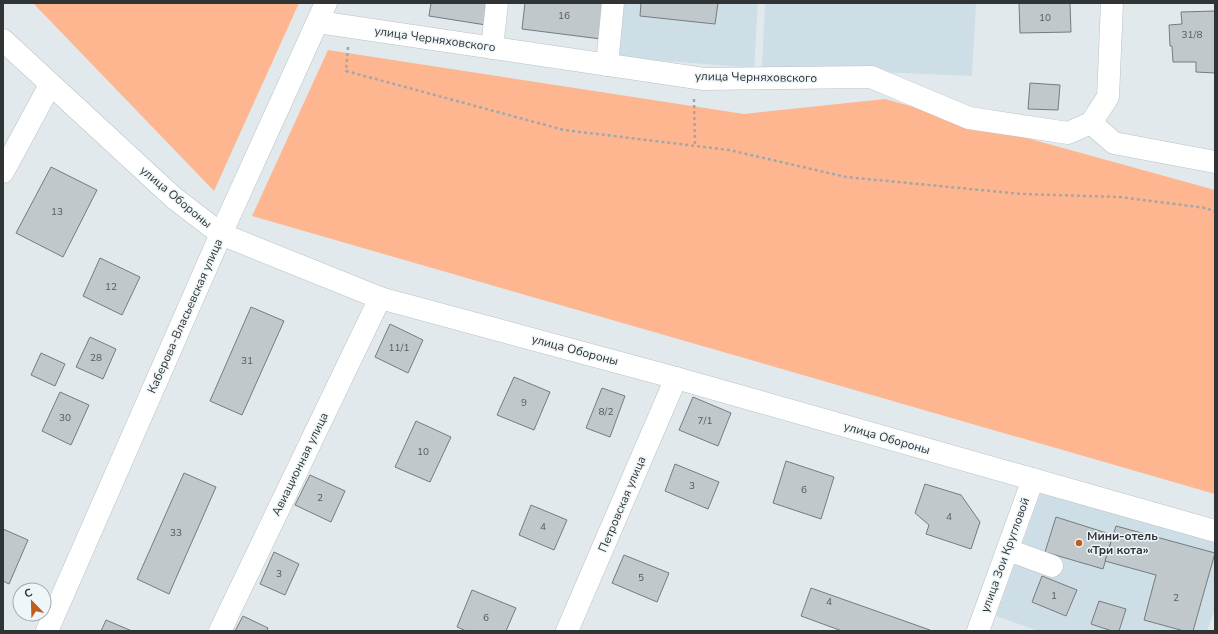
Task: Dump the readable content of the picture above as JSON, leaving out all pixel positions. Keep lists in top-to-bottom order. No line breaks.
{"streets":{"street":["улица Черняховского","улица Обороны","Каберова-Власьевская улица","Авиационная улица","Петровская улица","улица Зои Кругловой"]},"crossings":[["улица Черняховского","Каберова-Власьевская улица"],["улица Обороны","Каберова-Власьевская улица"],["улица Обороны","Авиационная улица"],["улица Обороны","Петровская улица"],["улица Обороны","улица Зои Кругловой"]],"places":["Мини-отель «Три кота»"],"house_numbers":["16","10","31/8","13","12","11/1","28","31","9","8/2","30","7/1","10","3","6","2","4","4","33","3","5","1","2","4","6"],"north":"top left"}
